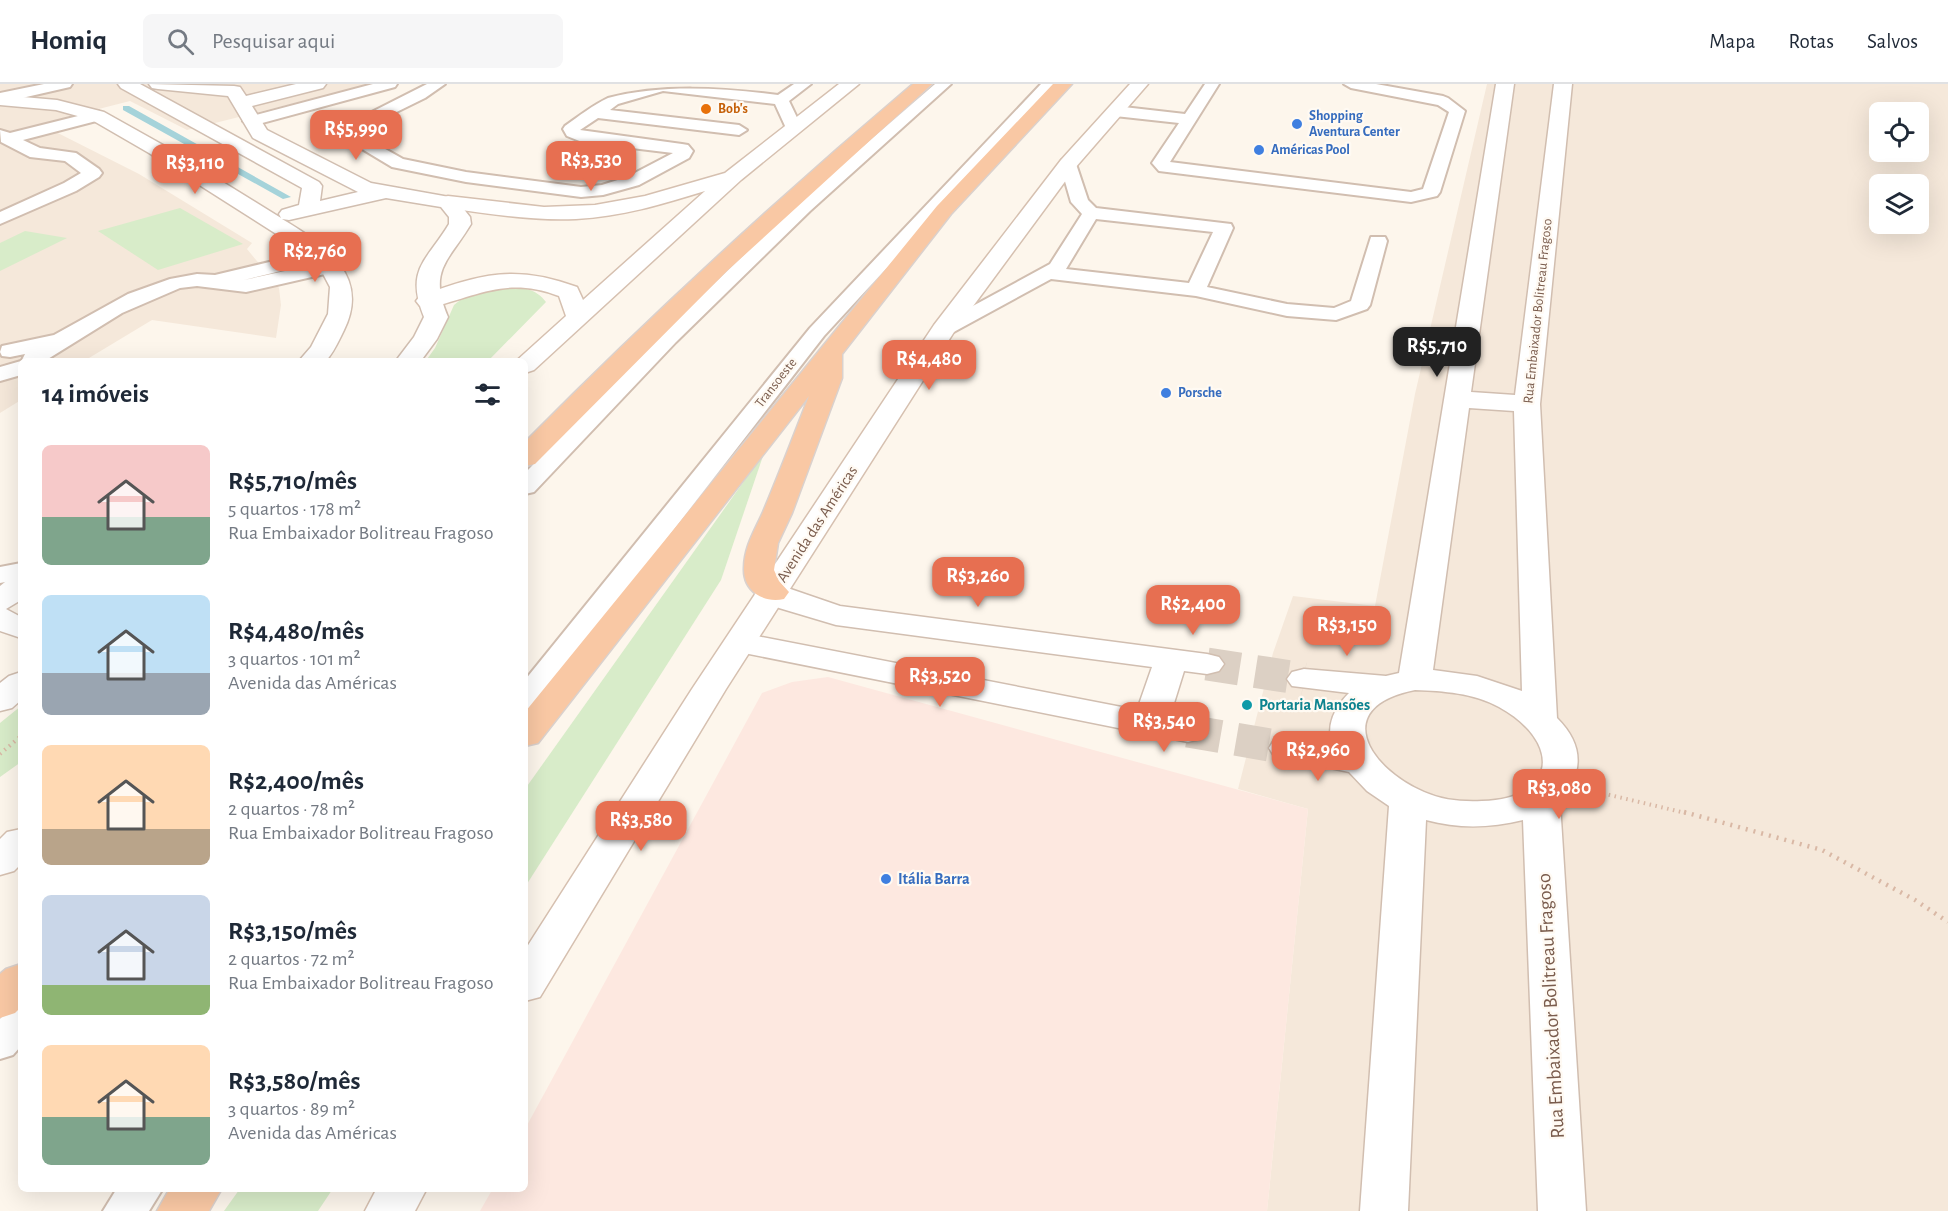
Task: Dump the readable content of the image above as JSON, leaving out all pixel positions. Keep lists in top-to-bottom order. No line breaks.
{"streets":{"street":["Rua Embaixador Bolitreau Fragoso","Avenida das Américas"],"lane":["Transoeste"]},"places":["Bob's","Shopping Aventura Center","Américas Pool","Porsche","Portaria Mansões","Itália Barra"],"page":{"header":"Homiq","search":"Pesquisar aqui","nav":["Mapa","Rotas","Salvos"],"price":["R$5,990","R$3,530","R$3,110","R$2,760","R$5,710","R$4,480","R$3,260","R$2,400","R$3,150","R$3,520","R$3,540","R$2,960","R$3,080","R$3,580"],"heading":"14 imóveis","list":[{"name":"R$5,710/mês","note":"5 quartos · 178 m² · Rua Embaixador Bolitreau Fragoso"},{"name":"R$4,480/mês","note":"3 quartos · 101 m² · Avenida das Américas"},{"name":"R$2,400/mês","note":"2 quartos · 78 m² · Rua Embaixador Bolitreau Fragoso"},{"name":"R$3,150/mês","note":"2 quartos · 72 m² · Rua Embaixador Bolitreau Fragoso"},{"name":"R$3,580/mês","note":"3 quartos · 89 m² · Avenida das Américas"}]}}
